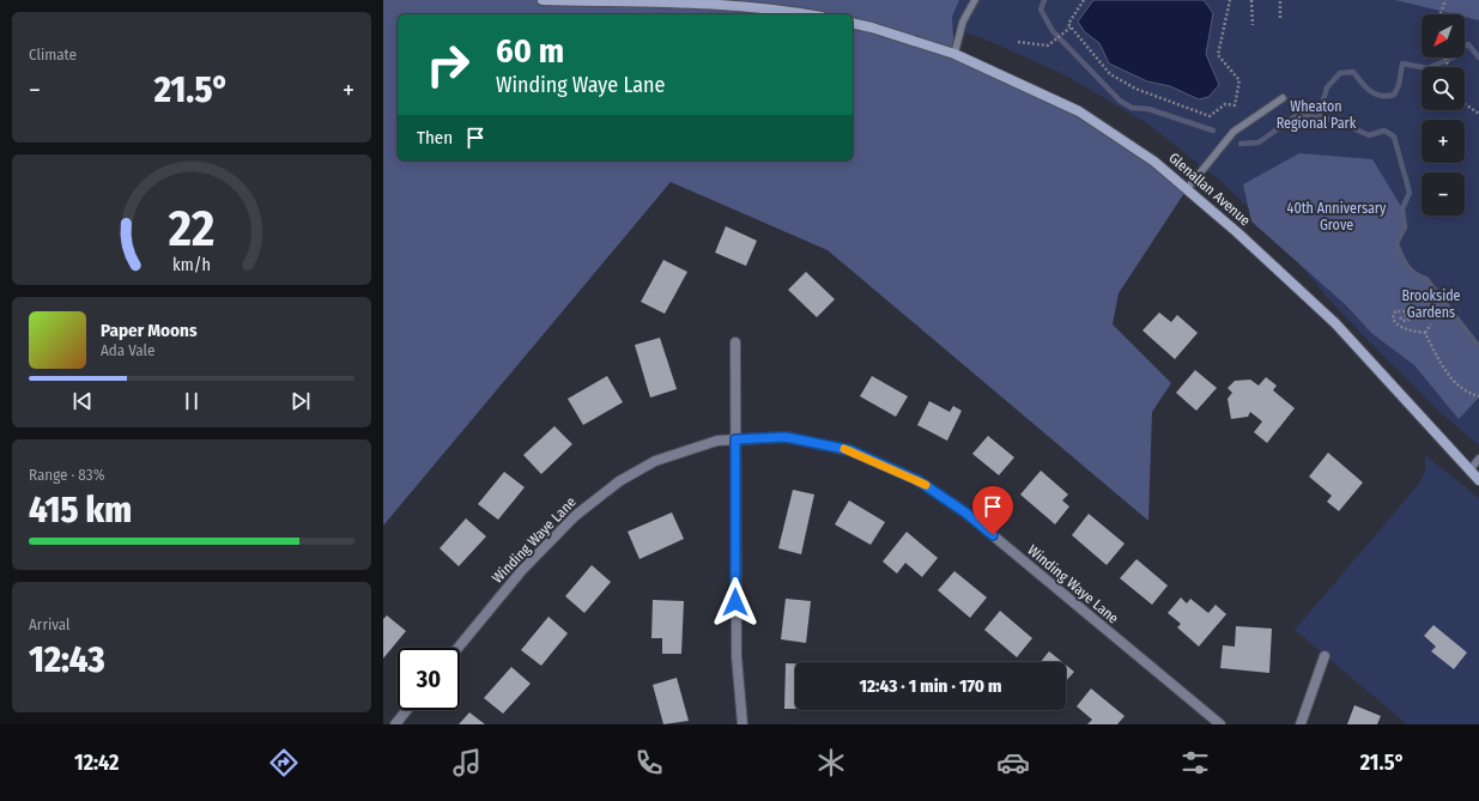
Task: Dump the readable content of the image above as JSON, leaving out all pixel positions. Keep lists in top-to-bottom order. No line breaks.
{"streets":{"street":["Glenallan Avenue","Winding Waye Lane"]},"parks":["Wheaton Regional Park","40th Anniversary Grove","Brookside Gardens"],"north":"bottom left","page":{"tile":["Climate",["Range · 83%","415 km"],["Arrival","12:43"]],"map_buttons":["+","−"],"turn":["60 m","Winding Waye Lane"],"heat":["−","21.5°","+"],"then":"Then","song":["Paper Moons","Ada Vale"],"limit":"30","trip":"12:43 · 1 min · 170 m","tabs":["12:42","21.5°"],"gauge":["22","km/h"]}}
